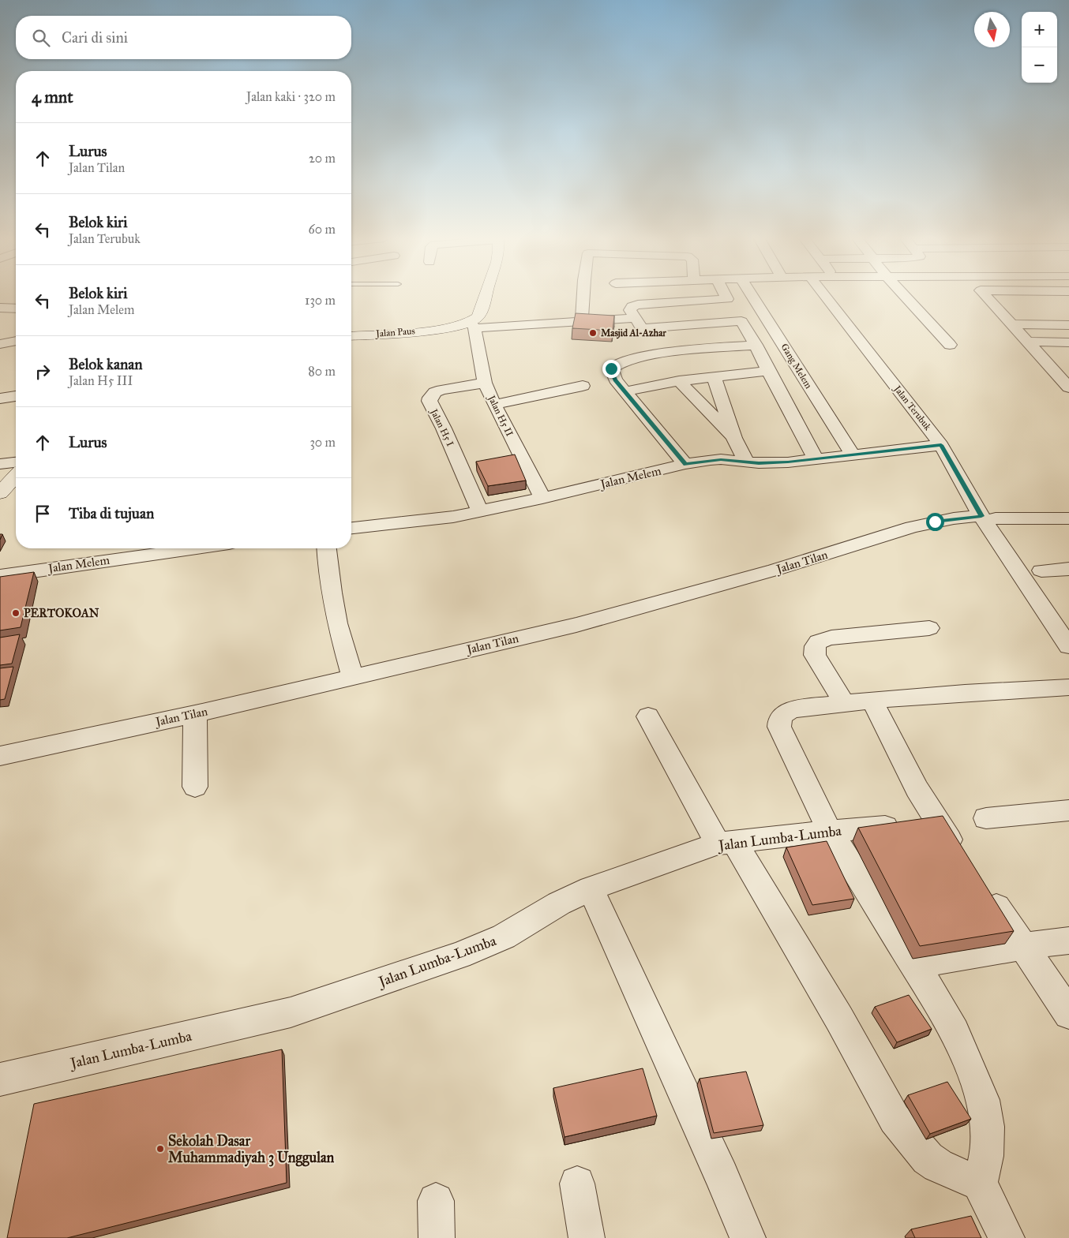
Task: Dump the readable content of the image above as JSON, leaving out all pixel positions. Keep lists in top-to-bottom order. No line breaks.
{"streets":{"main road":["Jalan Paus"],"street":["Gang Melem","Jalan Terubuk","Jalan H5 II","Jalan H5 I","Jalan Melem","Jalan Tilan","Jalan Lumba-Lumba"]},"crossings":[["Jalan Paus","Jalan H5 II"],["Gang Melem","Jalan Melem"],["Jalan Terubuk","Jalan Melem"],["Jalan Terubuk","Jalan Tilan"],["Jalan H5 II","Jalan H5 I"],["Jalan H5 II","Jalan Melem"],["Jalan H5 I","Jalan Melem"]],"places":["Masjid Al-Azhar","PERTOKOAN","Sekolah Dasar Muhammadiyah 3 Unggulan"],"north":"bottom","page":{"map_buttons":["+","−"],"search":"Cari di sini","heading":["4 mnt","Jalan kaki · 320 m"],"list":[["Lurus","Jalan Tilan","20 m"],["Belok kiri","Jalan Terubuk","60 m"],["Belok kiri","Jalan Melem","130 m"],["Belok kanan","Jalan H5 III","80 m"],["Lurus","30 m"],"Tiba di tujuan"]}}
